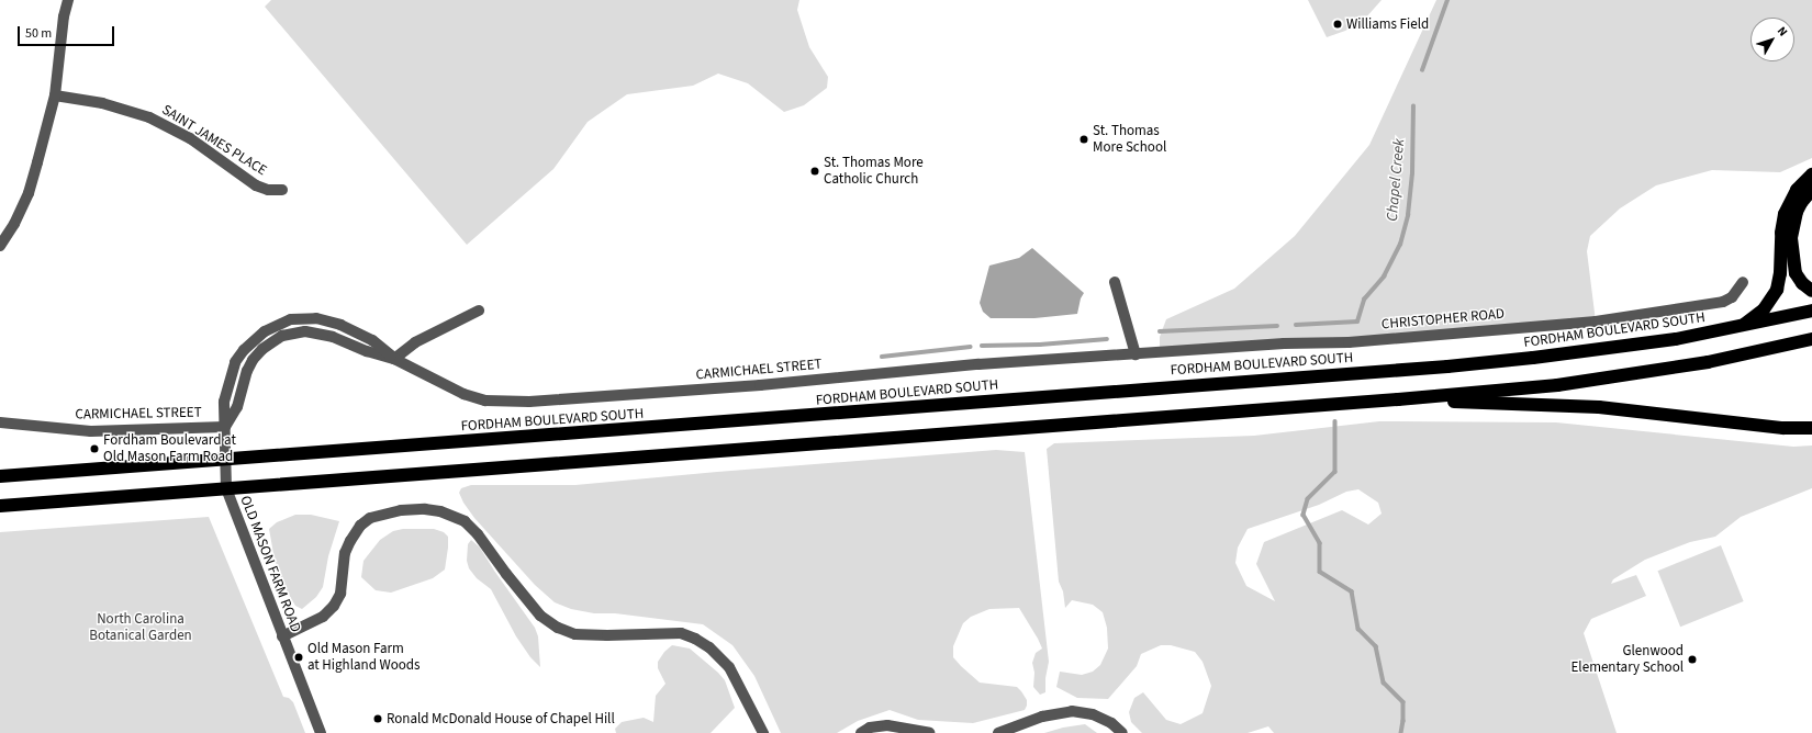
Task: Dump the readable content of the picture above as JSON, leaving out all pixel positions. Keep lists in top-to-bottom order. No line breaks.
{"streets":{"highway":["FORDHAM BOULEVARD SOUTH"],"street":["SAINT JAMES PLACE","CHRISTOPHER ROAD","CARMICHAEL STREET","OLD MASON FARM ROAD"]},"crossings":[["CHRISTOPHER ROAD","CARMICHAEL STREET"],["FORDHAM BOULEVARD SOUTH","OLD MASON FARM ROAD"],["CARMICHAEL STREET","OLD MASON FARM ROAD"]],"water":["Chapel Creek"],"parks":["North Carolina Botanical Garden"],"places":["Williams Field","St. Thomas More School","St. Thomas More Catholic Church","Fordham Boulevard at Old Mason Farm Road","Old Mason Farm at Highland Woods","Glenwood Elementary School","Ronald McDonald House of Chapel Hill"],"scale_bar":"50 m","north":"top right"}
